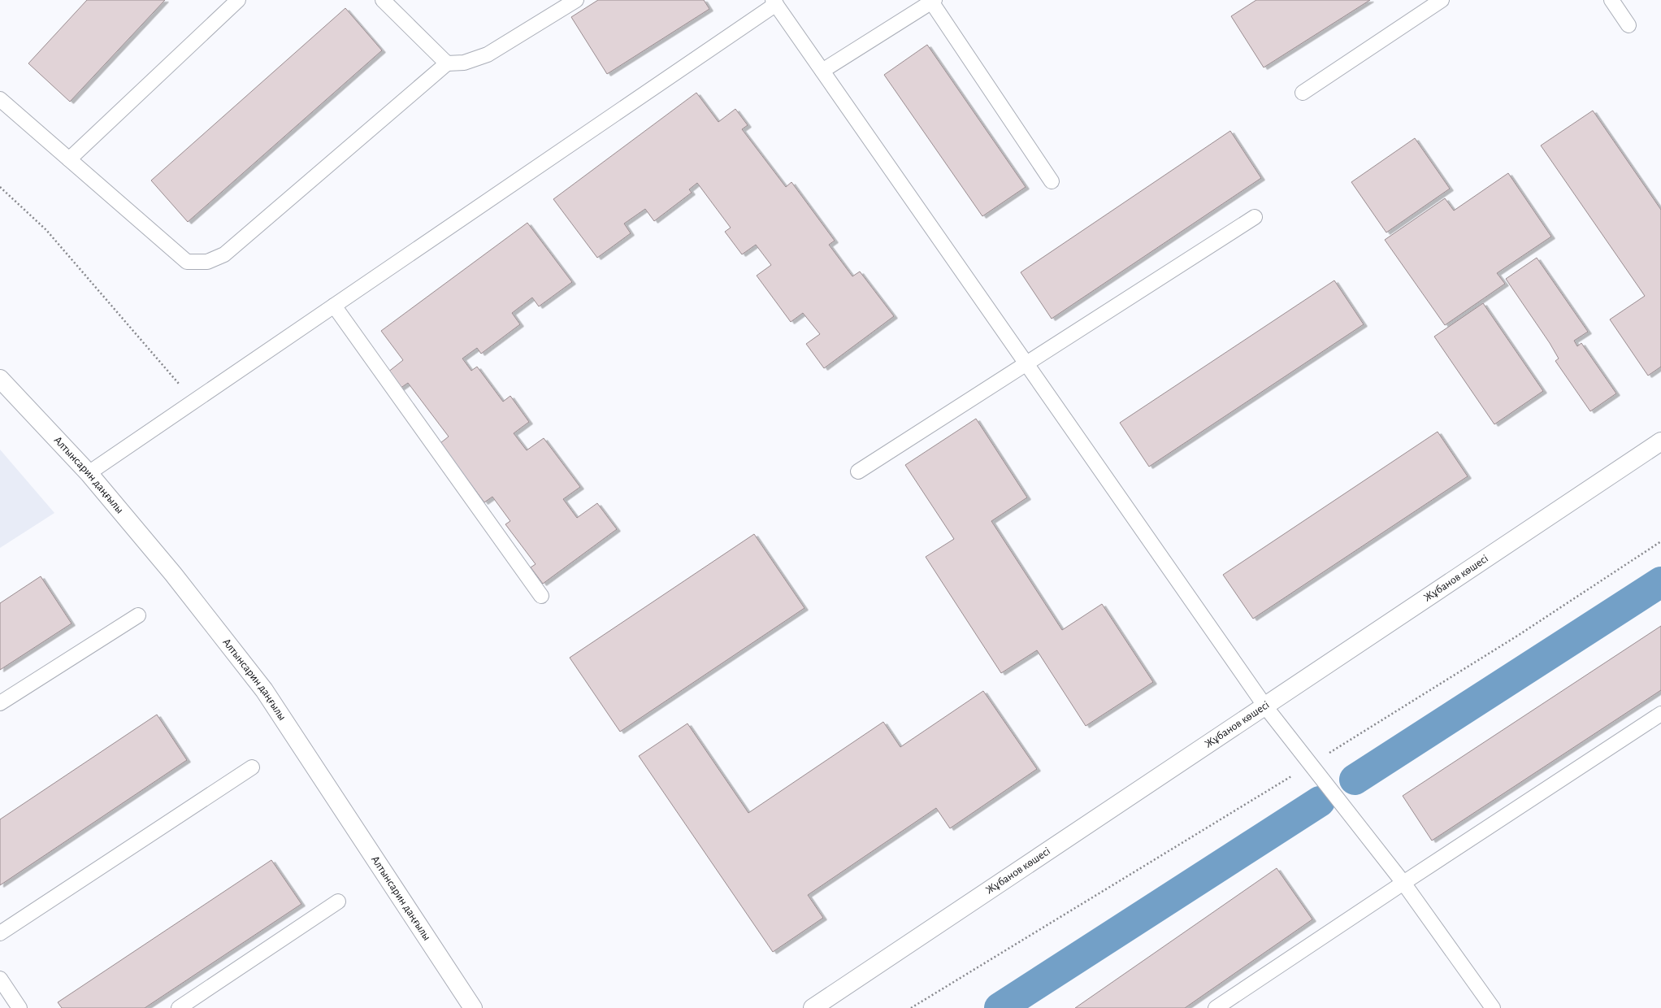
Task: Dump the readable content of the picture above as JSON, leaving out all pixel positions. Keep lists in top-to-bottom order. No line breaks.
{"streets":{"main road":["Алтынсарин даңғылы","Жұбанов көшесі"]}}
